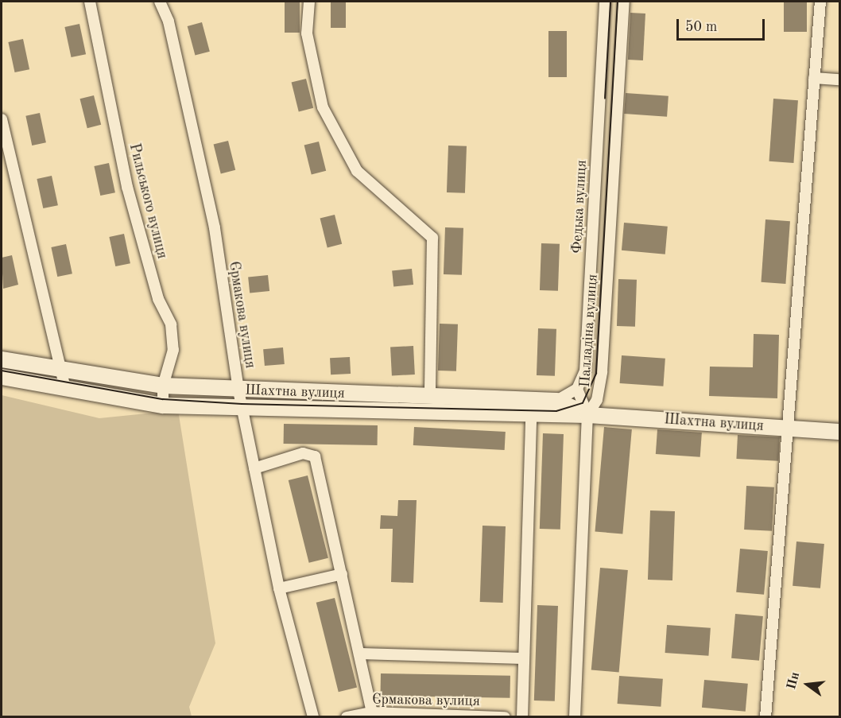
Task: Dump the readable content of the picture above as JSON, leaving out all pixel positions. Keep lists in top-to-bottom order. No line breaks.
{"streets":{"main road":["Шахтна вулиця"],"street":["Рильського вулиця","Федька вулиця","Єрмакова вулиця","Палладіна вулиця"]},"crossings":[["Рильського вулиця","Шахтна вулиця"],["Єрмакова вулиця","Шахтна вулиця"],["Палладіна вулиця","Шахтна вулиця"]],"scale_bar":"50 m","north":"left"}
